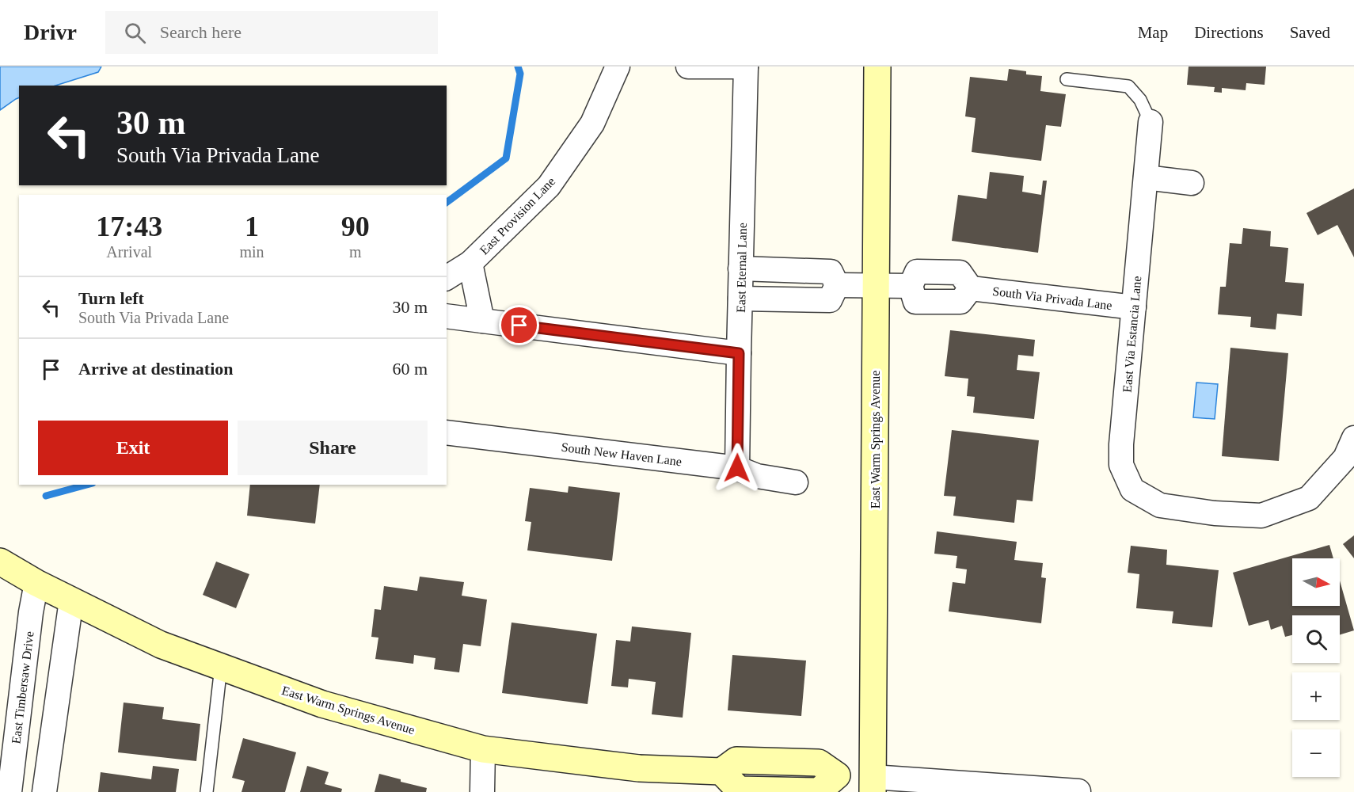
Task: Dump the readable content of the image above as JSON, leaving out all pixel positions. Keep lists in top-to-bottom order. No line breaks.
{"streets":{"street":["East Provision Lane","East Eternal Lane","South Via Privada Lane","East Via Estancia Lane","East Warm Springs Avenue","South New Haven Lane","East Timbersaw Drive"]},"crossings":[["East Eternal Lane","South New Haven Lane"],["South Via Privada Lane","East Via Estancia Lane"],["South Via Privada Lane","East Warm Springs Avenue"],["East Warm Springs Avenue","East Timbersaw Drive"]],"north":"right","page":{"header":"Drivr","search":"Search here","nav":["Map","Directions","Saved"],"turn":["30 m","South Via Privada Lane"],"eta":["17:43","Arrival","1","min","90","m"],"list":[{"name":"Turn left","note":"South Via Privada Lane","value":"30 m"},{"name":"Arrive at destination","value":"60 m"}],"buttons":["Exit","Share"],"map_buttons":["+","−"]}}
